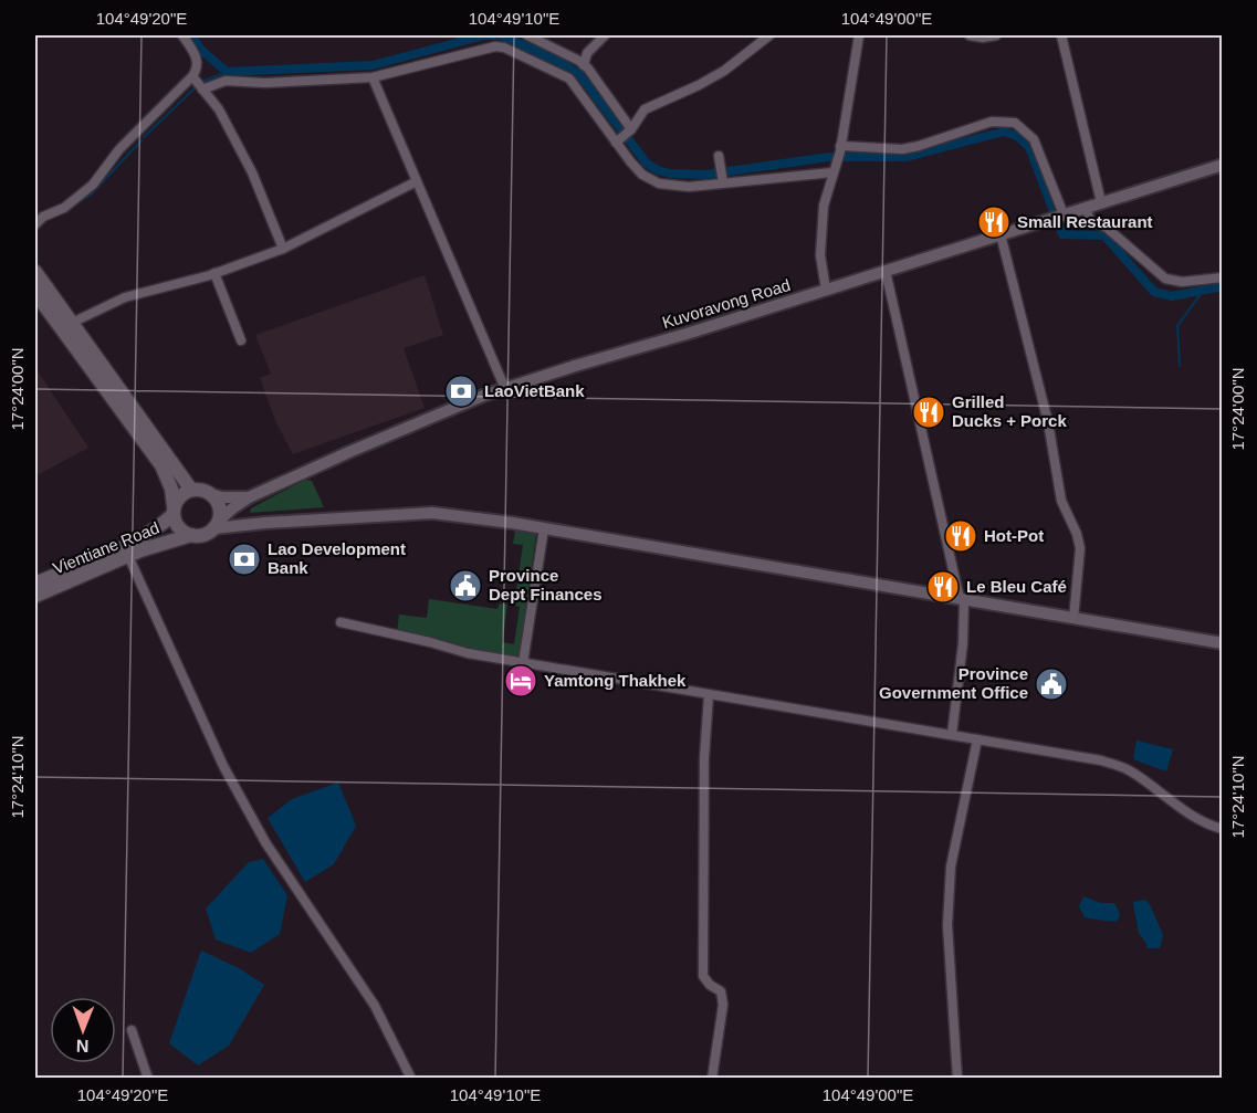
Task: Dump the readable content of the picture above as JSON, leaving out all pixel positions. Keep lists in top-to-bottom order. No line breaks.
{"streets":{"main road":["Vientiane Road"],"street":["Kuvoravong Road"]},"places":{"restaurant":["Small Restaurant","Grilled Ducks + Porck","Hot-Pot","Le Bleu Café"],"bank":["LaoVietBank","Lao Development Bank"],"public building":["Province Dept Finances","Province Government Office"],"hotel":["Yamtong Thakhek"]},"north":"bottom","coordinates":["104°49'20\"E","104°49'10\"E","104°49'00\"E","17°24'00\"N","17°24'10\"N"]}
